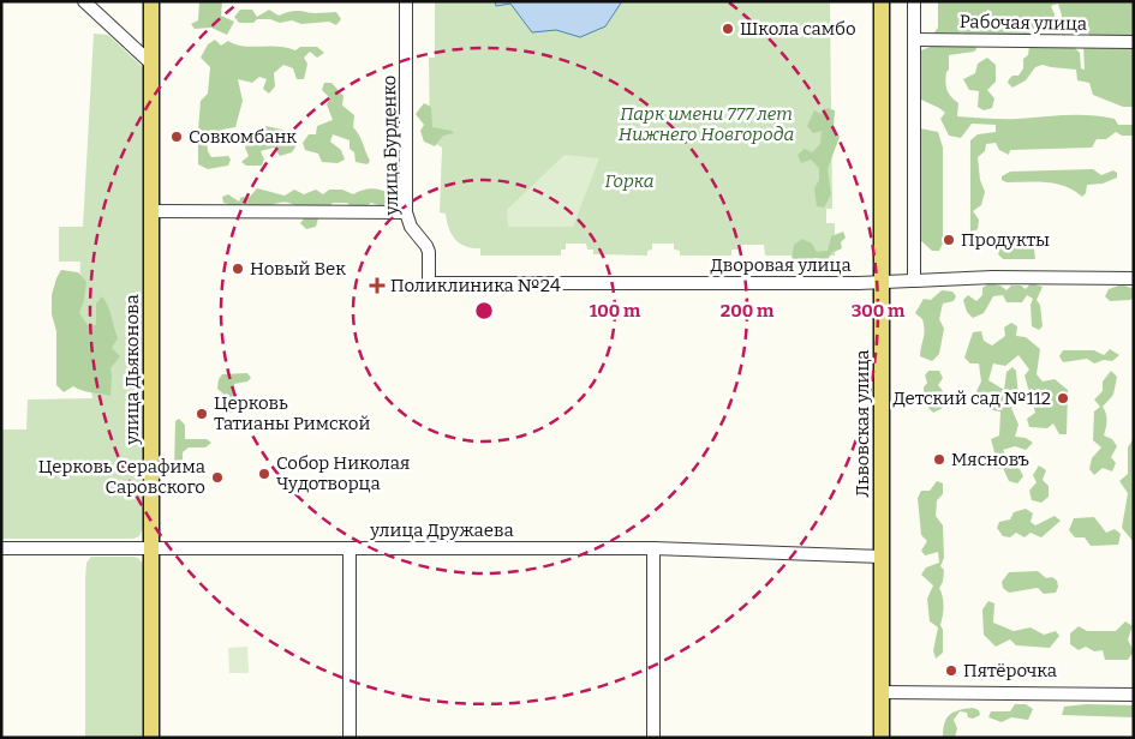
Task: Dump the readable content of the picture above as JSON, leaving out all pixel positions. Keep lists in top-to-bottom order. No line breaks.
{"streets":{"main road":["улица Дьяконова","Львовская улица"],"street":["Рабочая улица","улица Бурденко","Дворовая улица","улица Дружаева"]},"crossings":[["улица Бурденко","Дворовая улица"],["Дворовая улица","Львовская улица"],["улица Дьяконова","улица Дружаева"],["Львовская улица","улица Дружаева"]],"parks":["Парк имени 777 лет Нижнего Новгорода","Горка"],"places":{"other":["Школа самбо","Совкомбанк","Продукты","Новый Век","Детский сад №112","Церковь Татианы Римской","Мясновъ","Собор Николая Чудотворца","Церковь Серафима Саровского","Пятёрочка"],"health":["Поликлиника №24"]},"rings":["100 m","200 m","300 m"]}
